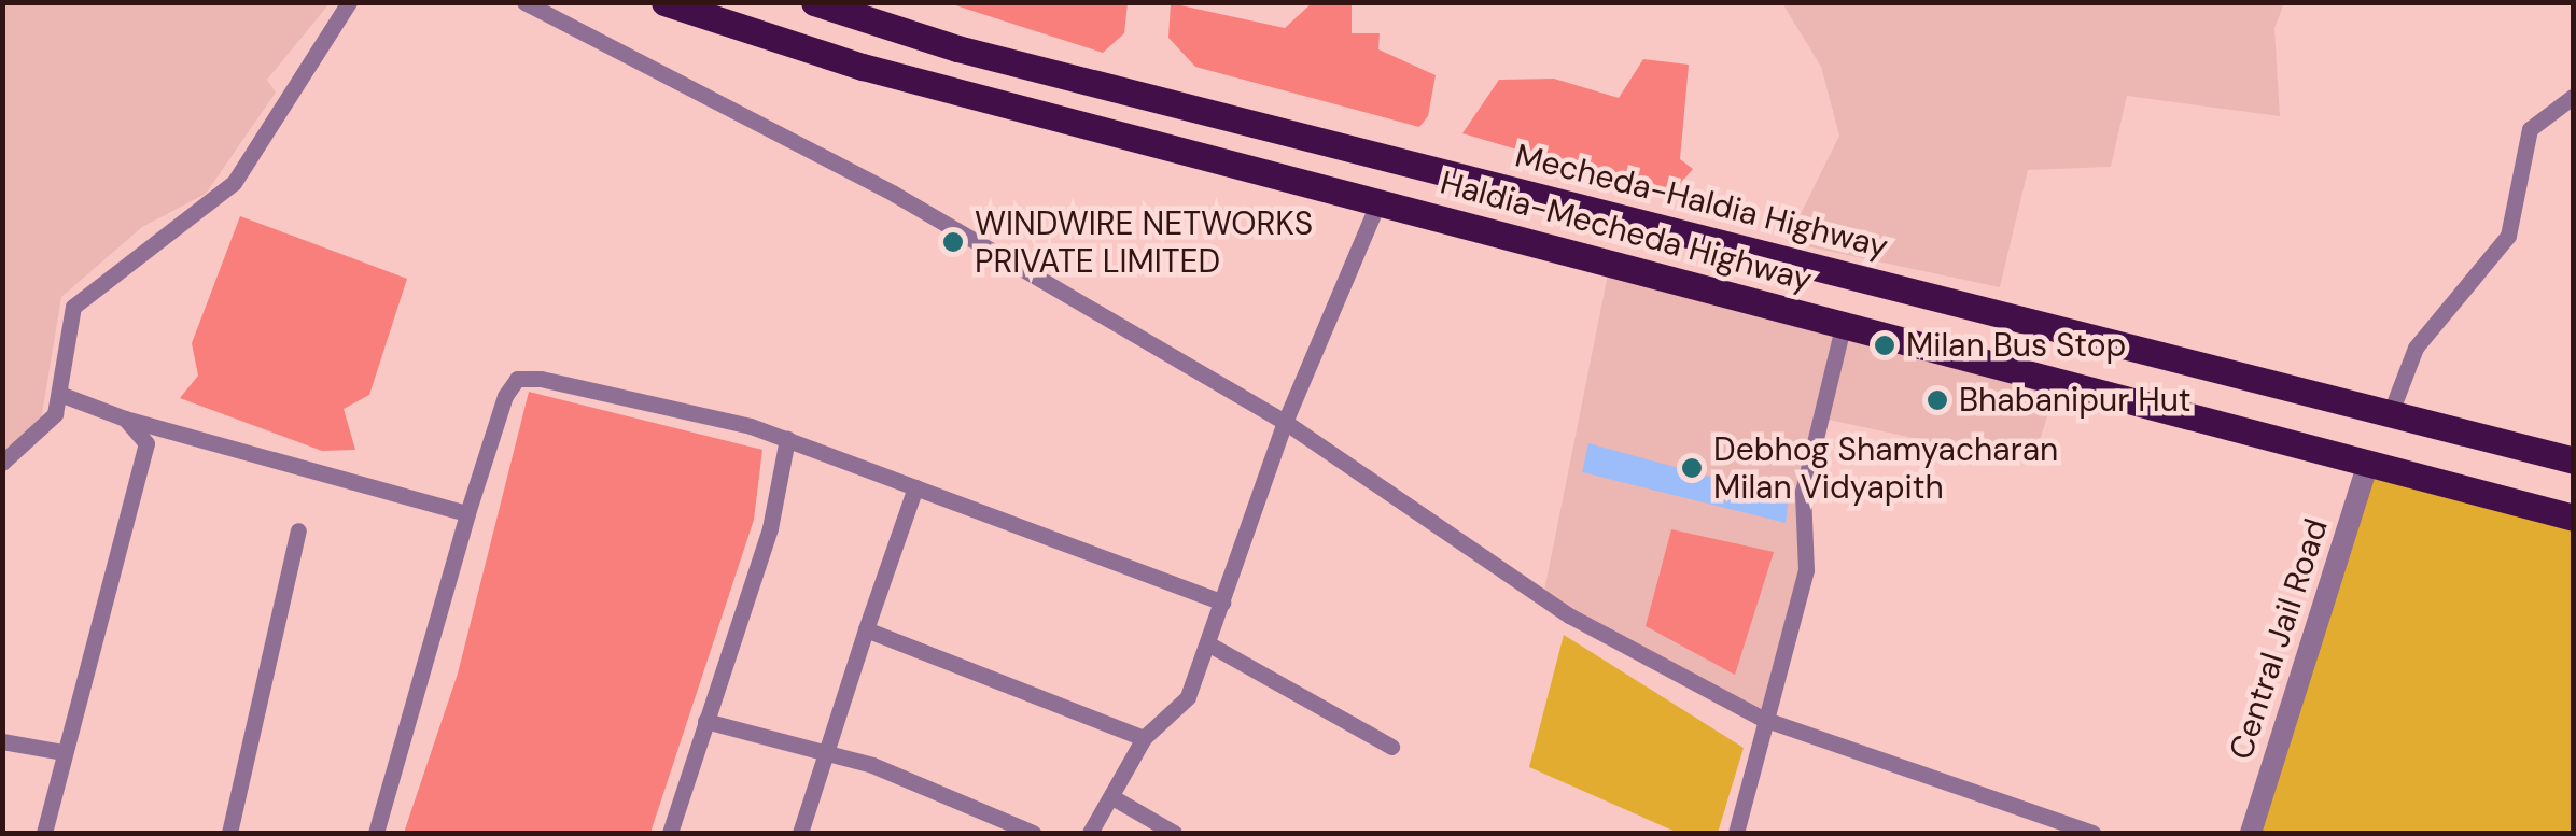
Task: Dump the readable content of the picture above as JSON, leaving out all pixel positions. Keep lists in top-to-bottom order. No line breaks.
{"streets":{"highway":["Mecheda-Haldia Highway","Haldia-Mecheda Highway"],"street":["Central Jail Road"]},"crossings":[["Haldia-Mecheda Highway","Central Jail Road"]],"places":["WINDWIRE NETWORKS PRIVATE LIMITED","Milan Bus Stop","Bhabanipur Hut","Debhog Shamyacharan Milan Vidyapith"]}
